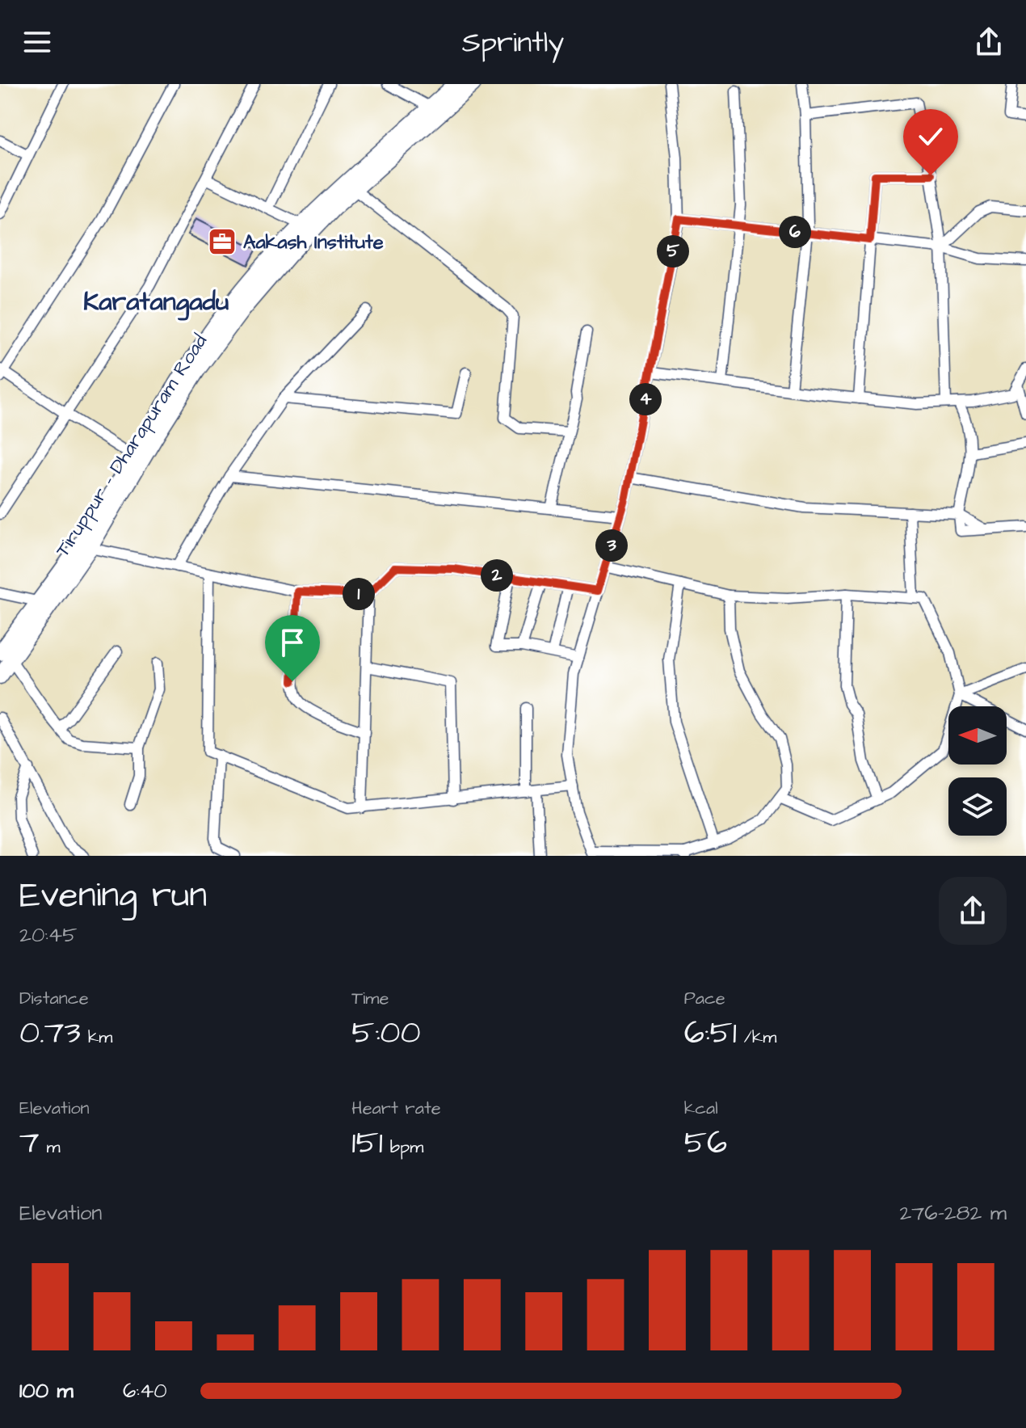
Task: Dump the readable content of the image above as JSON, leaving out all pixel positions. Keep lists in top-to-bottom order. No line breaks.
{"streets":{"highway":["Tiruppur - Dharapuram Road"]},"districts":["Karatangadu"],"places":{"office":["Aakash Institute"]},"north":"left","page":{"header":"Sprintly","pins":["6","5","4","3","2","1"],"heading":["Evening run","20:45"],"stats":[["Distance","0.73 km"],["Time","5:00"],["Pace","6:51 /km"],["Elevation","7 m"],["Heart rate","151 bpm"],["kcal","56"]],"chart":["Elevation","276–282 m"],"list":[{"name":"100 m","note":"6:40"}]}}
